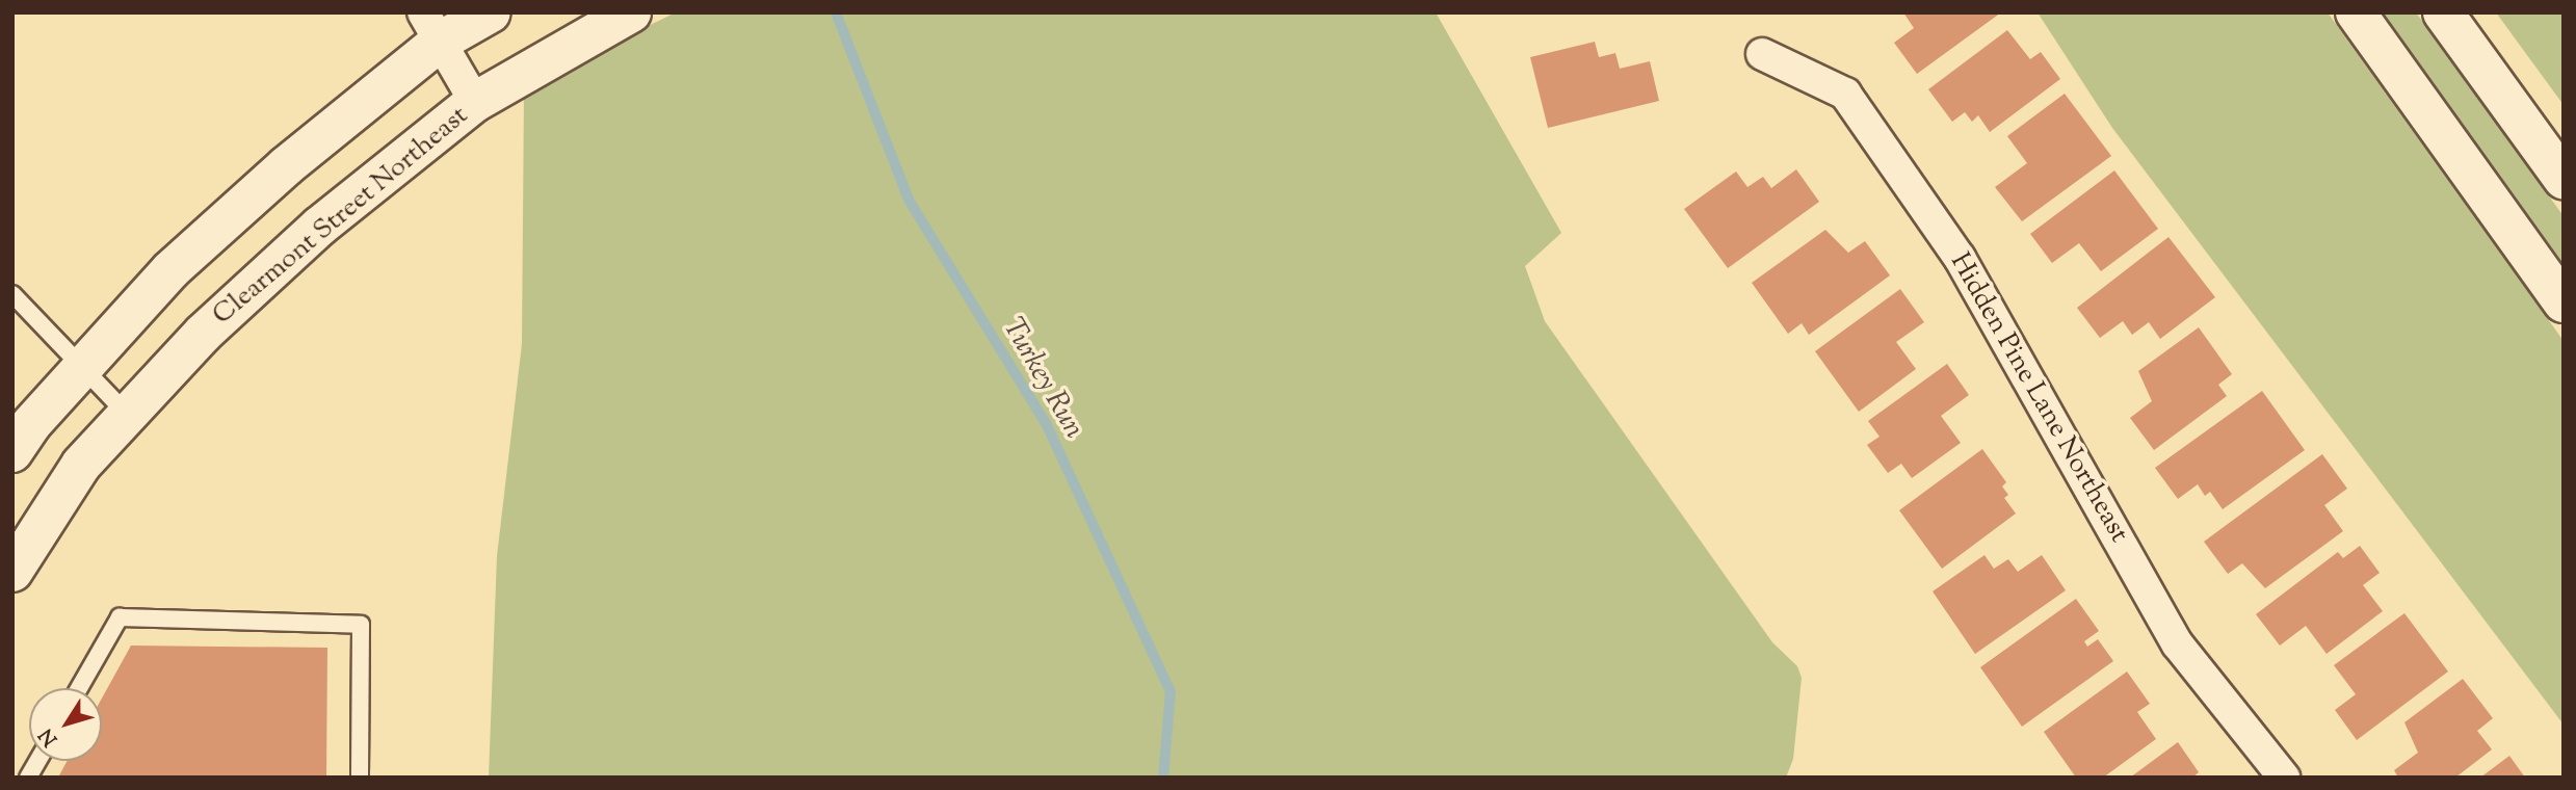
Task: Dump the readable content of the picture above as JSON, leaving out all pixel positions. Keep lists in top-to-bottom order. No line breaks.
{"streets":{"street":["Clearmont Street Northeast","Hidden Pine Lane Northeast"]},"water":["Turkey Run"],"north":"bottom left"}
